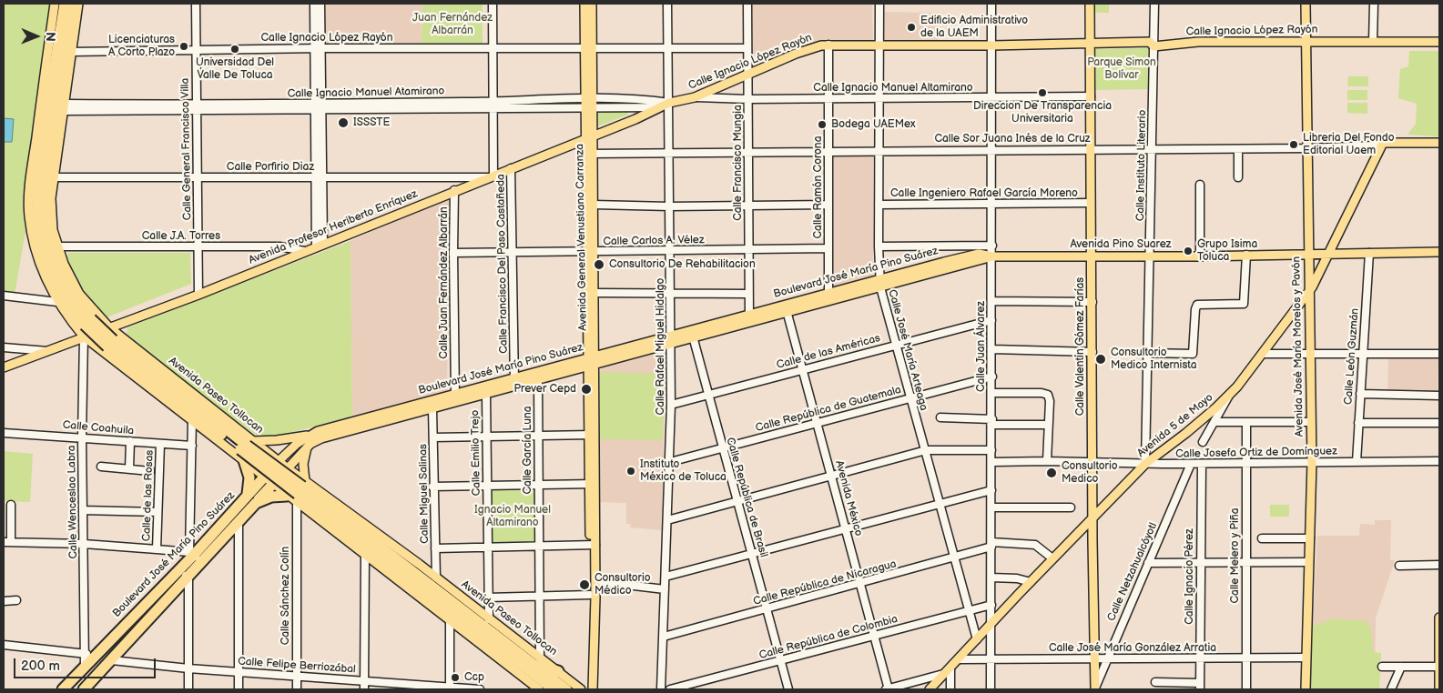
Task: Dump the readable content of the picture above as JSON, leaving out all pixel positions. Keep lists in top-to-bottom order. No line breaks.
{"streets":{"highway":["Boulevard José María Pino Suárez","Avenida Paseo Tollocan"],"main road":["Calle Ignacio López Rayón","Calle Sor Juana Inés de la Cruz","Avenida Profesor Heriberto Enríquez","Avenida General Venustiano Carranza","Avenida Pino Suarez","Calle Valentín Gómez Farías","Avenida José María Morelos y Pavón","Avenida 5 de Mayo"],"street":["Calle Ignacio Manuel Altamirano","Calle Ignacio Manuel Atamirano","Calle General Francisco Villa","Calle Francisco Mungia","Calle Instituto Literario","Calle Porfirio Diaz","Calle Ramón Corona","Calle Ingeniero Rafael García Moreno","Calle J.A. Torres","Calle Carlos A. Vélez","Calle Francisco Del Paso Castañeda","Calle Juan Fernández Albarrán","Calle Rafael Miguel Hidalgo","Calle Juan Álvarez","Calle José María Arteaga","Calle de las Américas","Calle León Guzmán","Calle República de Guatemala","Calle Coahuila","Calle García Luna","Calle Emilio Trejo","Calle Josefa Ortiz de Domínguez","Calle Miguel Salinas","Calle de las Rosas","Calle República de Brasil","Avenida México","Calle Wenceslao Labra","Calle Melero y Piña","Calle Netzahualcóyotl","Calle Ignacio Pérez","Calle República de Nicaragua","Calle Sánchez Colín","Calle República de Colombia","Calle José María González Arratia","Calle Felipe Berriozábal"]},"crossings":[["Calle Ignacio López Rayón","Calle Ignacio Manuel Altamirano"],["Calle Ignacio López Rayón","Calle Ignacio Manuel Atamirano"],["Calle Ignacio López Rayón","Calle General Francisco Villa"],["Calle Ignacio López Rayón","Calle Francisco Mungia"],["Calle Ignacio López Rayón","Calle Instituto Literario"],["Calle Ignacio López Rayón","Calle Ramón Corona"],["Calle Ignacio López Rayón","Avenida Profesor Heriberto Enríquez"],["Calle Ignacio López Rayón","Avenida General Venustiano Carranza"],["Calle Ignacio López Rayón","Calle Rafael Miguel Hidalgo"],["Calle Ignacio López Rayón","Calle Juan Álvarez"],["Calle Ignacio López Rayón","Calle Valentín Gómez Farías"],["Calle Ignacio López Rayón","Avenida José María Morelos y Pavón"],["Calle Ignacio López Rayón","Calle José María Arteaga"],["Calle Ignacio López Rayón","Avenida Paseo Tollocan"],["Calle Ignacio Manuel Altamirano","Calle Francisco Mungia"],["Calle Ignacio Manuel Altamirano","Calle Ramón Corona"],["Calle Ignacio Manuel Altamirano","Calle Juan Álvarez"],["Calle Ignacio Manuel Altamirano","Calle Valentín Gómez Farías"],["Calle Ignacio Manuel Altamirano","Calle José María Arteaga"],["Calle Ignacio Manuel Atamirano","Calle General Francisco Villa"],["Calle Ignacio Manuel Atamirano","Avenida Profesor Heriberto Enríquez"],["Calle Ignacio Manuel Atamirano","Avenida General Venustiano Carranza"],["Calle Ignacio Manuel Atamirano","Calle Rafael Miguel Hidalgo"],["Calle Ignacio Manuel Atamirano","Avenida Paseo Tollocan"],["Calle Sor Juana Inés de la Cruz","Calle Francisco Mungia"],["Calle Sor Juana Inés de la Cruz","Calle Instituto Literario"],["Calle Sor Juana Inés de la Cruz","Calle Ramón Corona"],["Calle Sor Juana Inés de la Cruz","Avenida General Venustiano Carranza"],["Calle Sor Juana Inés de la Cruz","Calle Rafael Miguel Hidalgo"],["Calle Sor Juana Inés de la Cruz","Calle Juan Álvarez"],["Calle Sor Juana Inés de la Cruz","Calle Valentín Gómez Farías"],["Calle Sor Juana Inés de la Cruz","Avenida José María Morelos y Pavón"],["Calle Sor Juana Inés de la Cruz","Calle José María Arteaga"],["Calle Sor Juana Inés de la Cruz","Avenida 5 de Mayo"],["Calle General Francisco Villa","Calle Porfirio Diaz"],["Calle General Francisco Villa","Avenida Profesor Heriberto Enríquez"],["Calle General Francisco Villa","Calle J.A. Torres"],["Calle Francisco Mungia","Calle Carlos A. Vélez"],["Calle Francisco Mungia","Boulevard José María Pino Suárez"],["Calle Instituto Literario","Avenida Pino Suarez"],["Calle Instituto Literario","Avenida 5 de Mayo"],["Calle Instituto Literario","Calle Josefa Ortiz de Domínguez"],["Calle Porfirio Diaz","Avenida Profesor Heriberto Enríquez"],["Calle Porfirio Diaz","Avenida Paseo Tollocan"],["Calle Ramón Corona","Calle Carlos A. Vélez"],["Calle Ramón Corona","Boulevard José María Pino Suárez"],["Calle Ingeniero Rafael García Moreno","Calle Juan Álvarez"],["Calle Ingeniero Rafael García Moreno","Calle Valentín Gómez Farías"],["Calle Ingeniero Rafael García Moreno","Calle José María Arteaga"],["Avenida Profesor Heriberto Enríquez","Calle J.A. Torres"],["Avenida Profesor Heriberto Enríquez","Avenida General Venustiano Carranza"],["Avenida Profesor Heriberto Enríquez","Calle Francisco Del Paso Castañeda"],["Avenida Profesor Heriberto Enríquez","Calle Juan Fernández Albarrán"],["Avenida Profesor Heriberto Enríquez","Calle Rafael Miguel Hidalgo"],["Avenida Profesor Heriberto Enríquez","Avenida Paseo Tollocan"],["Avenida Profesor Heriberto Enríquez","Calle Wenceslao Labra"],["Calle J.A. Torres","Avenida Paseo Tollocan"],["Avenida General Venustiano Carranza","Calle Carlos A. Vélez"],["Avenida General Venustiano Carranza","Boulevard José María Pino Suárez"],["Calle Carlos A. Vélez","Calle Francisco Del Paso Castañeda"],["Calle Carlos A. Vélez","Calle Juan Fernández Albarrán"],["Calle Carlos A. Vélez","Calle Rafael Miguel Hidalgo"],["Avenida Pino Suarez","Boulevard José María Pino Suárez"],["Avenida Pino Suarez","Calle Juan Álvarez"],["Avenida Pino Suarez","Calle Valentín Gómez Farías"],["Avenida Pino Suarez","Avenida José María Morelos y Pavón"],["Avenida Pino Suarez","Calle León Guzmán"],["Avenida Pino Suarez","Avenida 5 de Mayo"],["Calle Francisco Del Paso Castañeda","Boulevard José María Pino Suárez"],["Boulevard José María Pino Suárez","Calle Juan Fernández Albarrán"],["Boulevard José María Pino Suárez","Calle Rafael Miguel Hidalgo"],["Boulevard José María Pino Suárez","Calle Juan Álvarez"],["Boulevard José María Pino Suárez","Calle José María Arteaga"],["Boulevard José María Pino Suárez","Avenida Paseo Tollocan"],["Boulevard José María Pino Suárez","Calle García Luna"],["Boulevard José María Pino Suárez","Calle Emilio Trejo"],["Boulevard José María Pino Suárez","Calle Miguel Salinas"],["Boulevard José María Pino Suárez","Calle República de Brasil"],["Boulevard José María Pino Suárez","Avenida México"],["Boulevard José María Pino Suárez","Calle Wenceslao Labra"],["Calle Rafael Miguel Hidalgo","Calle de las Américas"],["Calle Rafael Miguel Hidalgo","Calle República de Guatemala"],["Calle Rafael Miguel Hidalgo","Calle República de Nicaragua"],["Calle Juan Álvarez","Calle de las Américas"],["Calle Juan Álvarez","Calle República de Guatemala"],["Calle Juan Álvarez","Avenida 5 de Mayo"],["Calle Juan Álvarez","Calle Josefa Ortiz de Domínguez"],["Calle Juan Álvarez","Calle República de Nicaragua"],["Calle Juan Álvarez","Calle República de Colombia"],["Calle Juan Álvarez","Calle José María González Arratia"],["Calle Valentín Gómez Farías","Avenida 5 de Mayo"],["Calle Valentín Gómez Farías","Calle Josefa Ortiz de Domínguez"],["Calle Valentín Gómez Farías","Calle Netzahualcóyotl"],["Calle Valentín Gómez Farías","Calle José María González Arratia"],["Avenida José María Morelos y Pavón","Avenida 5 de Mayo"],["Avenida José María Morelos y Pavón","Calle Josefa Ortiz de Domínguez"],["Avenida José María Morelos y Pavón","Calle José María González Arratia"],["Calle José María Arteaga","Calle de las Américas"],["Calle José María Arteaga","Calle República de Guatemala"],["Calle José María Arteaga","Avenida 5 de Mayo"],["Calle José María Arteaga","Calle República de Nicaragua"],["Calle José María Arteaga","Calle República de Colombia"],["Calle de las Américas","Calle República de Brasil"],["Calle de las Américas","Avenida México"],["Calle León Guzmán","Calle Josefa Ortiz de Domínguez"],["Avenida Paseo Tollocan","Calle García Luna"],["Avenida Paseo Tollocan","Calle Emilio Trejo"],["Avenida Paseo Tollocan","Calle Miguel Salinas"],["Avenida Paseo Tollocan","Calle Wenceslao Labra"],["Avenida Paseo Tollocan","Calle Sánchez Colín"],["Calle República de Guatemala","Calle República de Brasil"],["Calle República de Guatemala","Avenida México"],["Avenida 5 de Mayo","Calle Josefa Ortiz de Domínguez"],["Avenida 5 de Mayo","Calle José María González Arratia"],["Calle Coahuila","Calle de las Rosas"],["Calle Coahuila","Calle Wenceslao Labra"],["Calle Josefa Ortiz de Domínguez","Calle Melero y Piña"],["Calle Josefa Ortiz de Domínguez","Calle Netzahualcóyotl"],["Calle Josefa Ortiz de Domínguez","Calle Ignacio Pérez"],["Calle República de Brasil","Calle República de Nicaragua"],["Calle República de Brasil","Calle República de Colombia"],["Avenida México","Calle República de Nicaragua"],["Avenida México","Calle República de Colombia"],["Calle Melero y Piña","Calle José María González Arratia"],["Calle Netzahualcóyotl","Calle José María González Arratia"],["Calle Ignacio Pérez","Calle José María González Arratia"],["Calle Sánchez Colín","Calle Felipe Berriozábal"]],"parks":["Juan Fernández Albarrán","Parque Simon Bolívar","Ignacio Manuel Altamirano"],"places":["Edificio Administrativo de la UAEM","Licenciaturas A Corto Plazo","Universidad Del Valle De Toluca","Direccion De Transparencia Universitaria","ISSSTE","Bodega UAEMex","Libreria Del Fondo Editorial Uaem","Grupo Isima Toluca","Consultorio De Rehabilitacion","Consultorio Medico Internista","Prever Cepd","Instituto México de Toluca","Consultorio Medico","Consultorio Médico","Ccp"],"scale_bar":"200 m","north":"right"}
